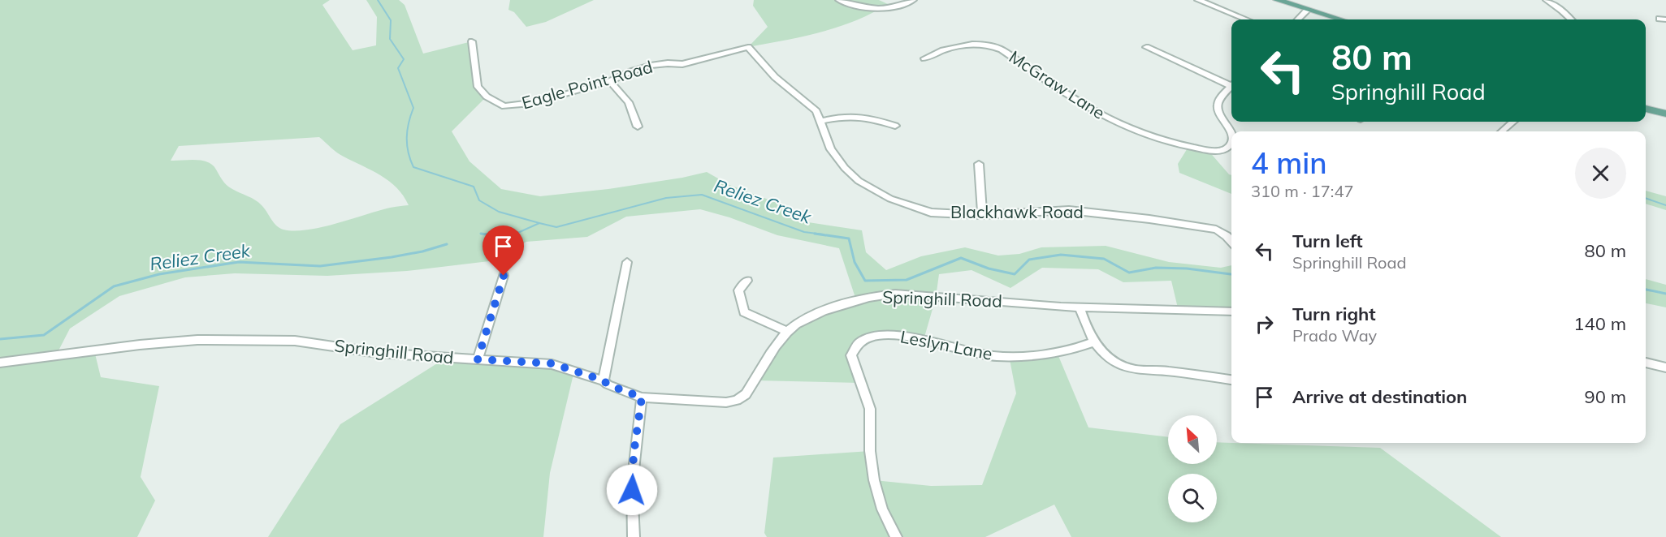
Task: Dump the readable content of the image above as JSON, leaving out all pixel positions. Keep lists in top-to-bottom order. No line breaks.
{"streets":{"street":["Eagle Point Road","McGraw Lane","Blackhawk Road","Springhill Road","Leslyn Lane"]},"crossings":[["Eagle Point Road","Blackhawk Road"]],"water":["Reliez Creek"],"north":"top left","page":{"turn":["80 m","Springhill Road"],"heading":["4 min","310 m · 17:47"],"list":[{"name":"Turn left","note":"Springhill Road","value":"80 m"},{"name":"Turn right","note":"Prado Way","value":"140 m"},{"name":"Arrive at destination","value":"90 m"}]}}
